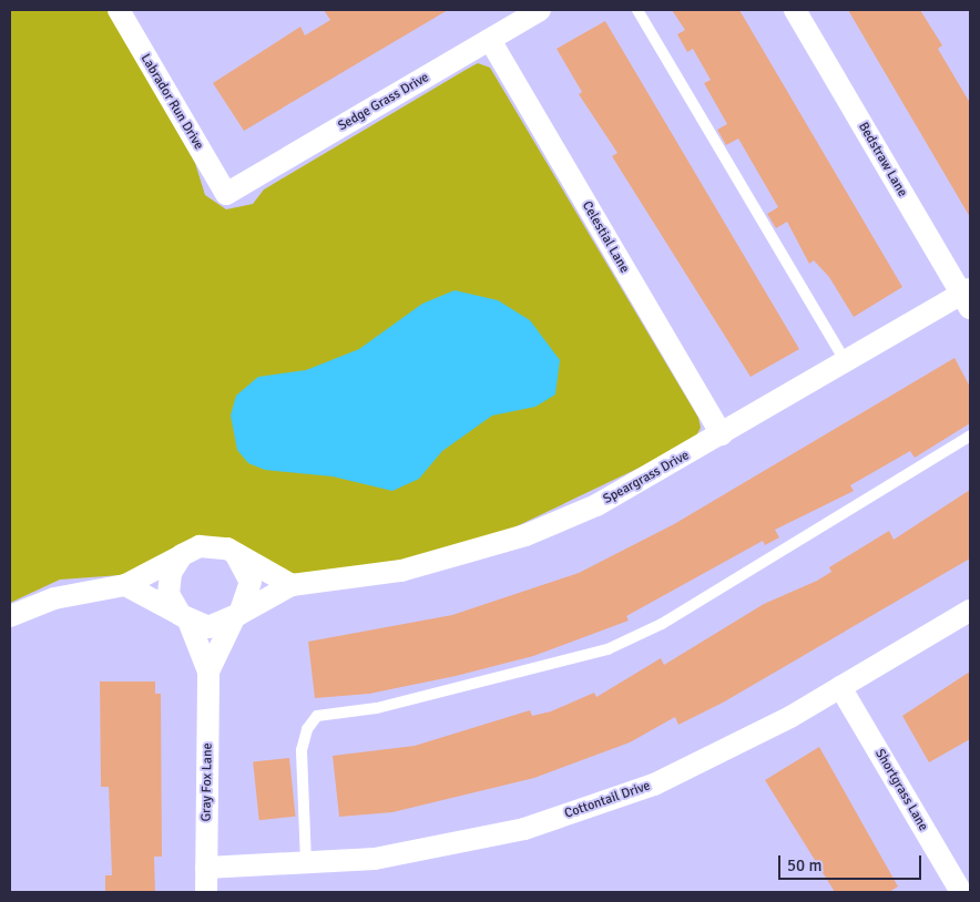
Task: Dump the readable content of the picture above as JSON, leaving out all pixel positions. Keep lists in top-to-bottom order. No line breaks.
{"streets":{"street":["Labrador Run Drive","Sedge Grass Drive","Bedstraw Lane","Celestial Lane","Speargrass Drive","Gray Fox Lane","Shortgrass Lane","Cottontail Drive"]},"crossings":[["Labrador Run Drive","Sedge Grass Drive"],["Sedge Grass Drive","Celestial Lane"],["Bedstraw Lane","Speargrass Drive"],["Celestial Lane","Speargrass Drive"],["Speargrass Drive","Gray Fox Lane"],["Gray Fox Lane","Cottontail Drive"],["Shortgrass Lane","Cottontail Drive"]],"scale_bar":"50 m"}
